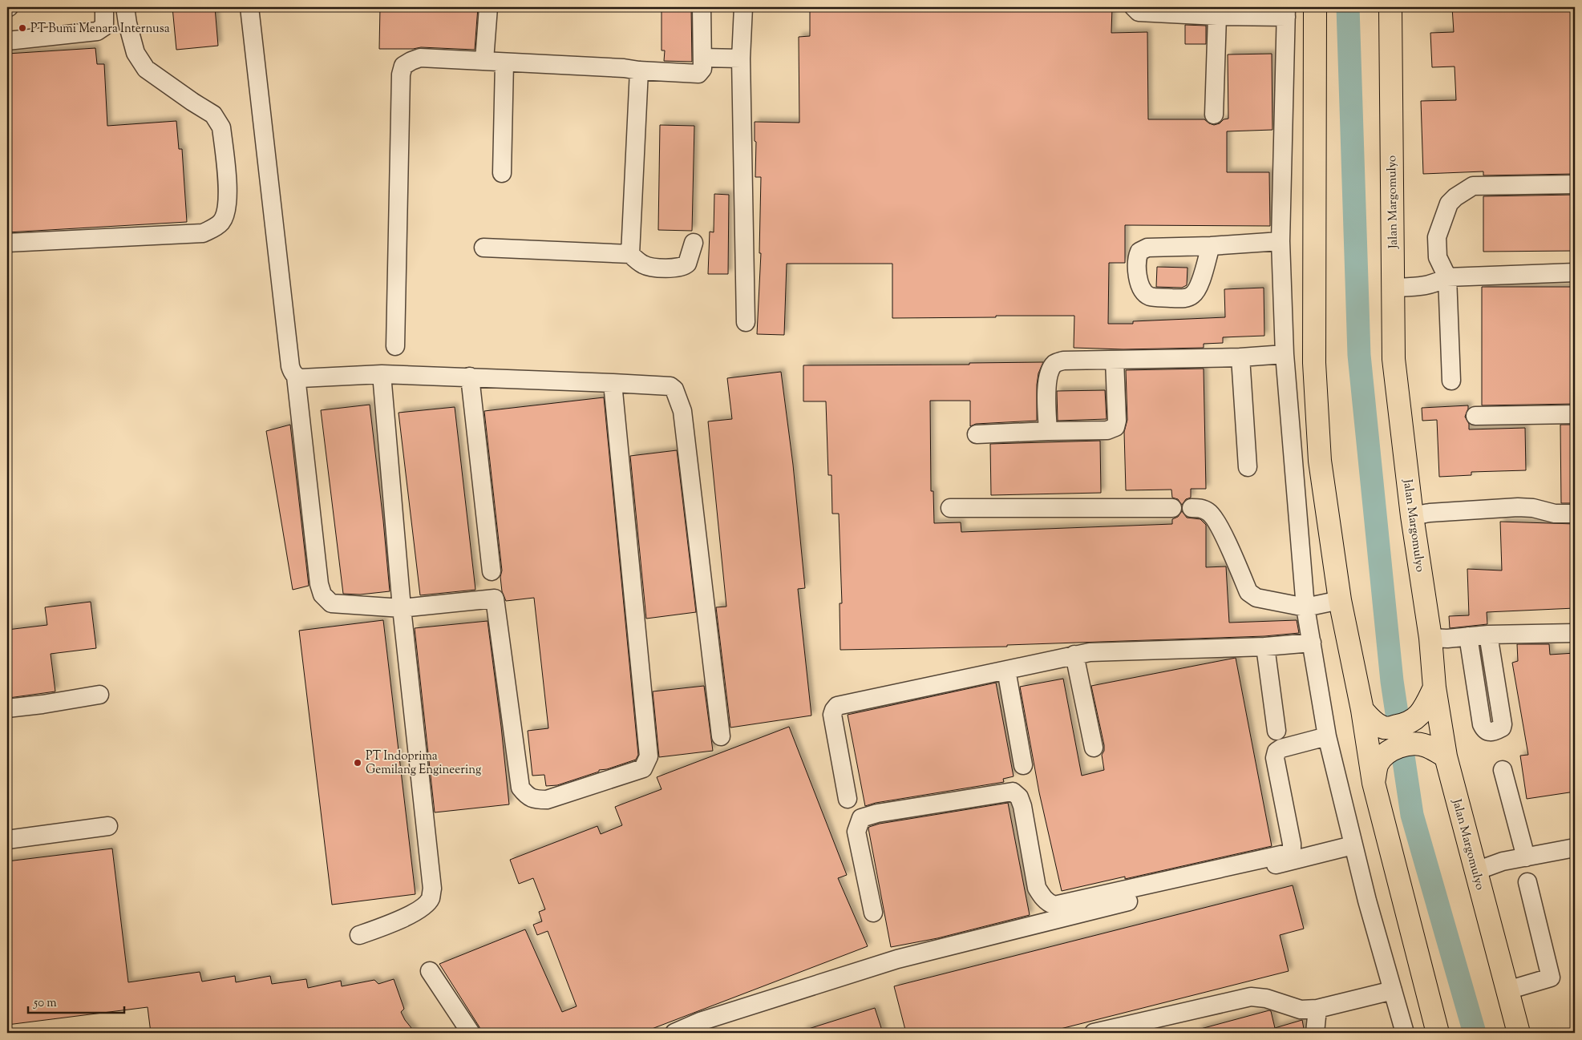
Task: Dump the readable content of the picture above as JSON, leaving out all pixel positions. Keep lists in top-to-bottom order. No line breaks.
{"streets":{"main road":["Jalan Margomulyo"]},"places":["PT Bumi Menara Internusa","PT Indoprima Gemilang Engineering"],"scale_bar":"50 m"}
